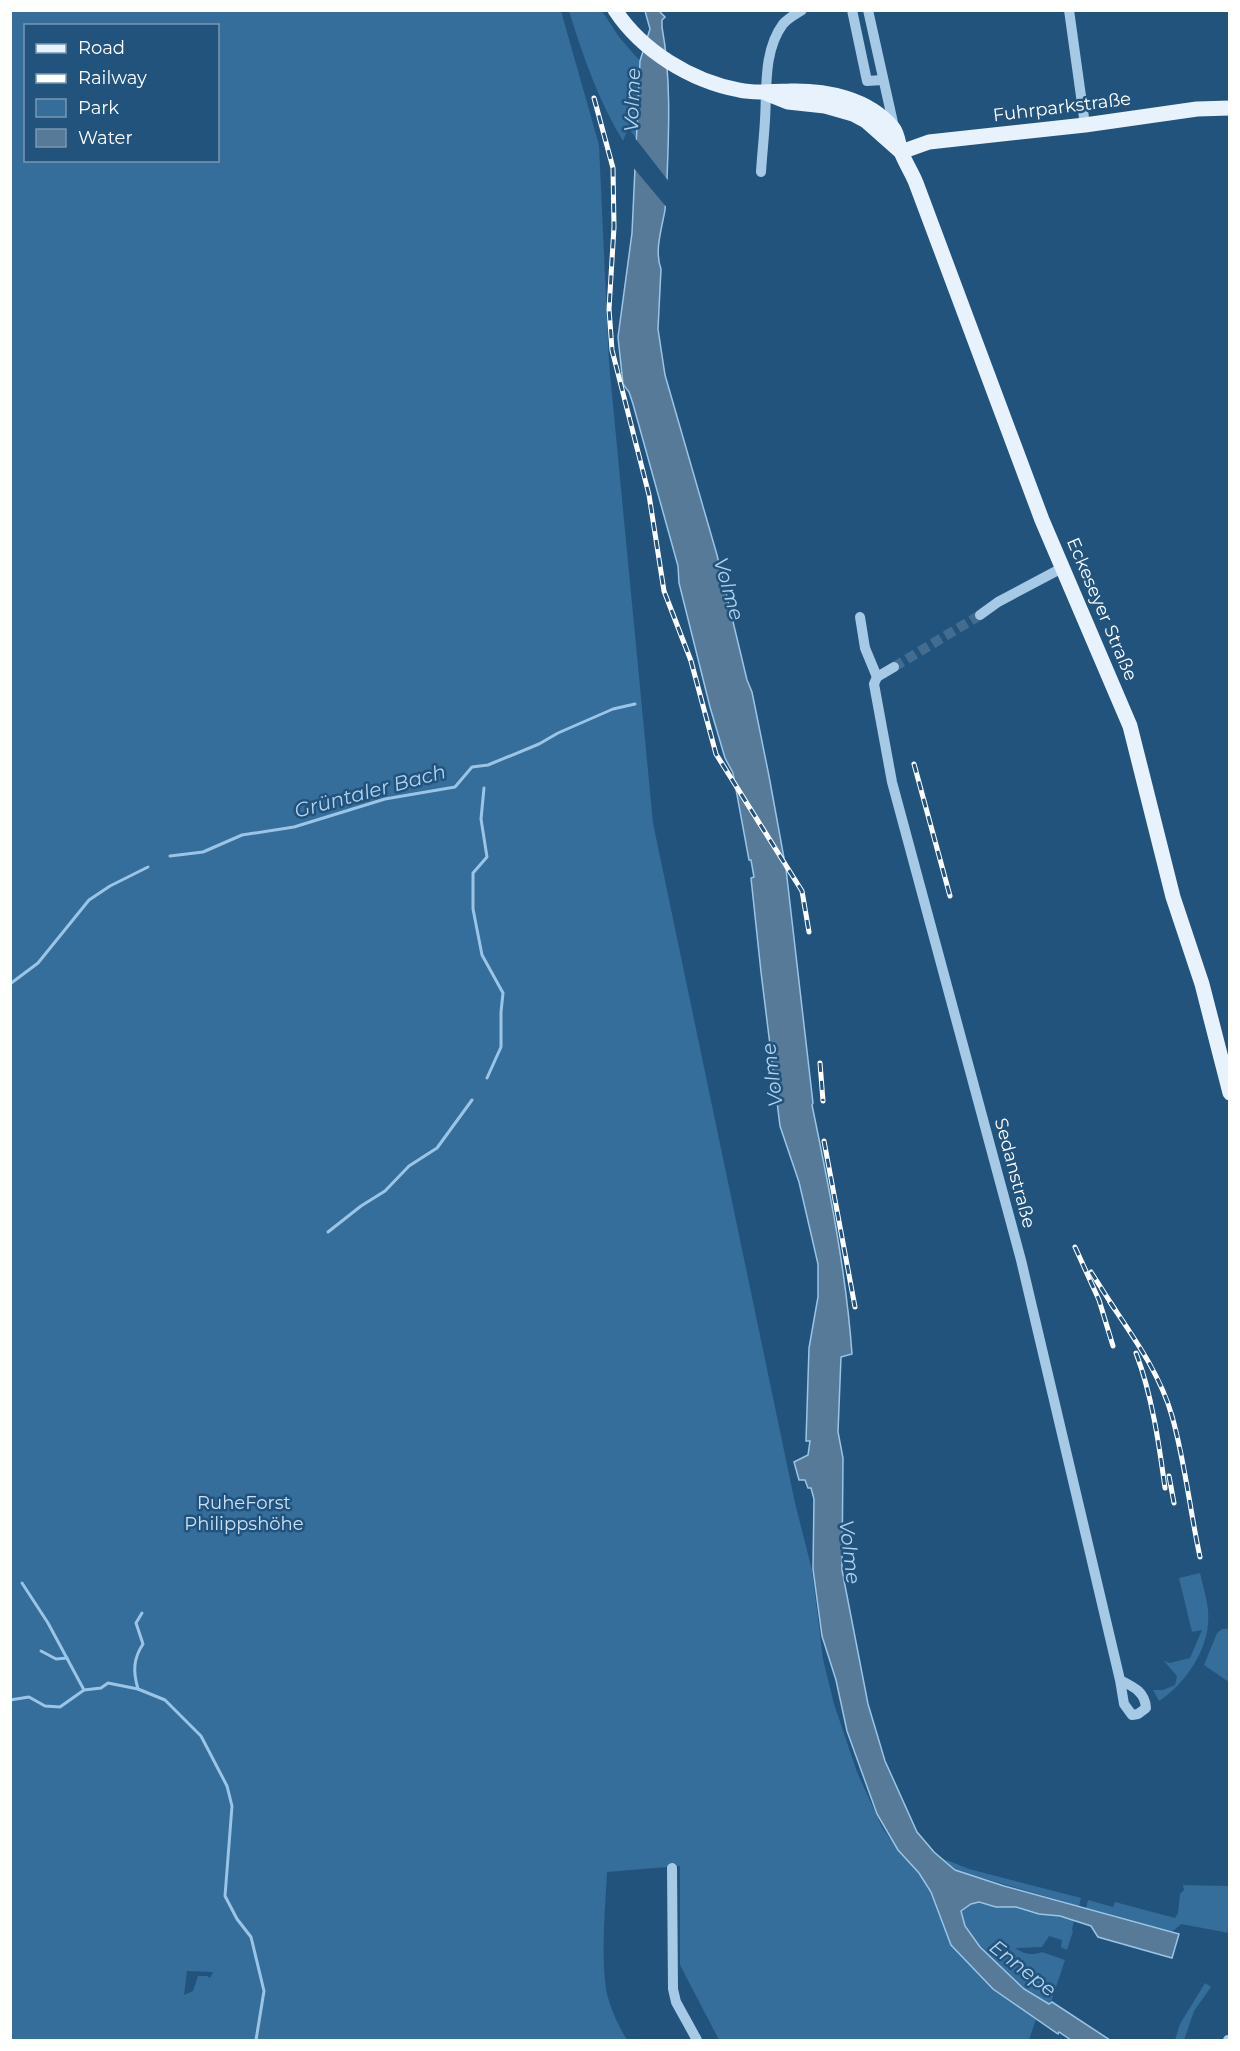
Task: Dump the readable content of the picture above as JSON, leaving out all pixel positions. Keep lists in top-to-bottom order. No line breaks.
{"streets":{"main road":["Fuhrparkstraße","Eckeseyer Straße"],"street":["Sedanstraße"]},"crossings":[["Fuhrparkstraße","Eckeseyer Straße"]],"water":["Volme","Grüntaler Bach","Ennepe"],"parks":["RuheForst Philippshöhe"],"legend":["Road","Railway","Park","Water"]}
